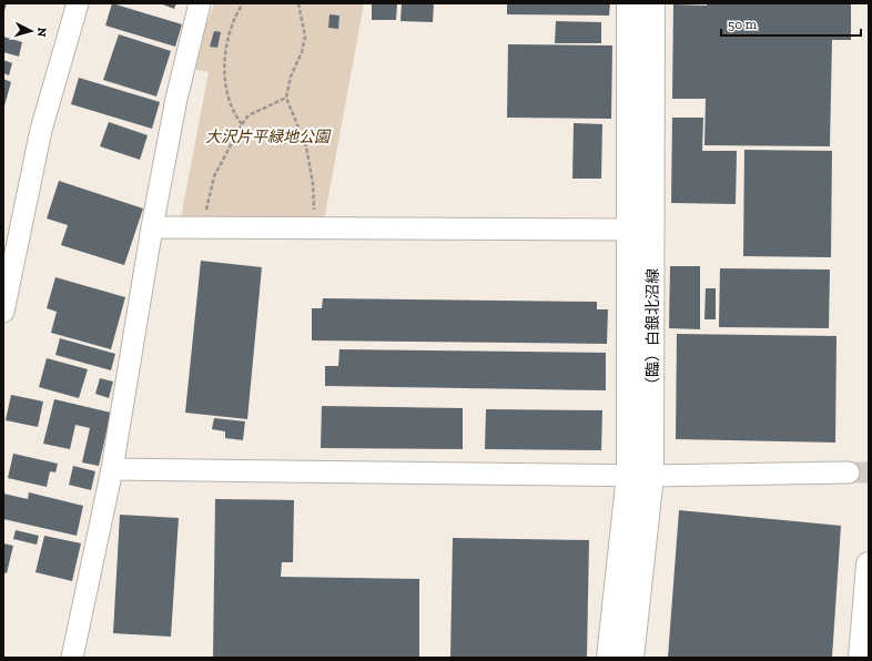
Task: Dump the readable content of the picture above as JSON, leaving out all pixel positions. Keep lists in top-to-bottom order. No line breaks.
{"streets":{"street":["（臨）白銀北沼線"]},"parks":["大沢片平緑地公園"],"scale_bar":"50 m","north":"right"}
